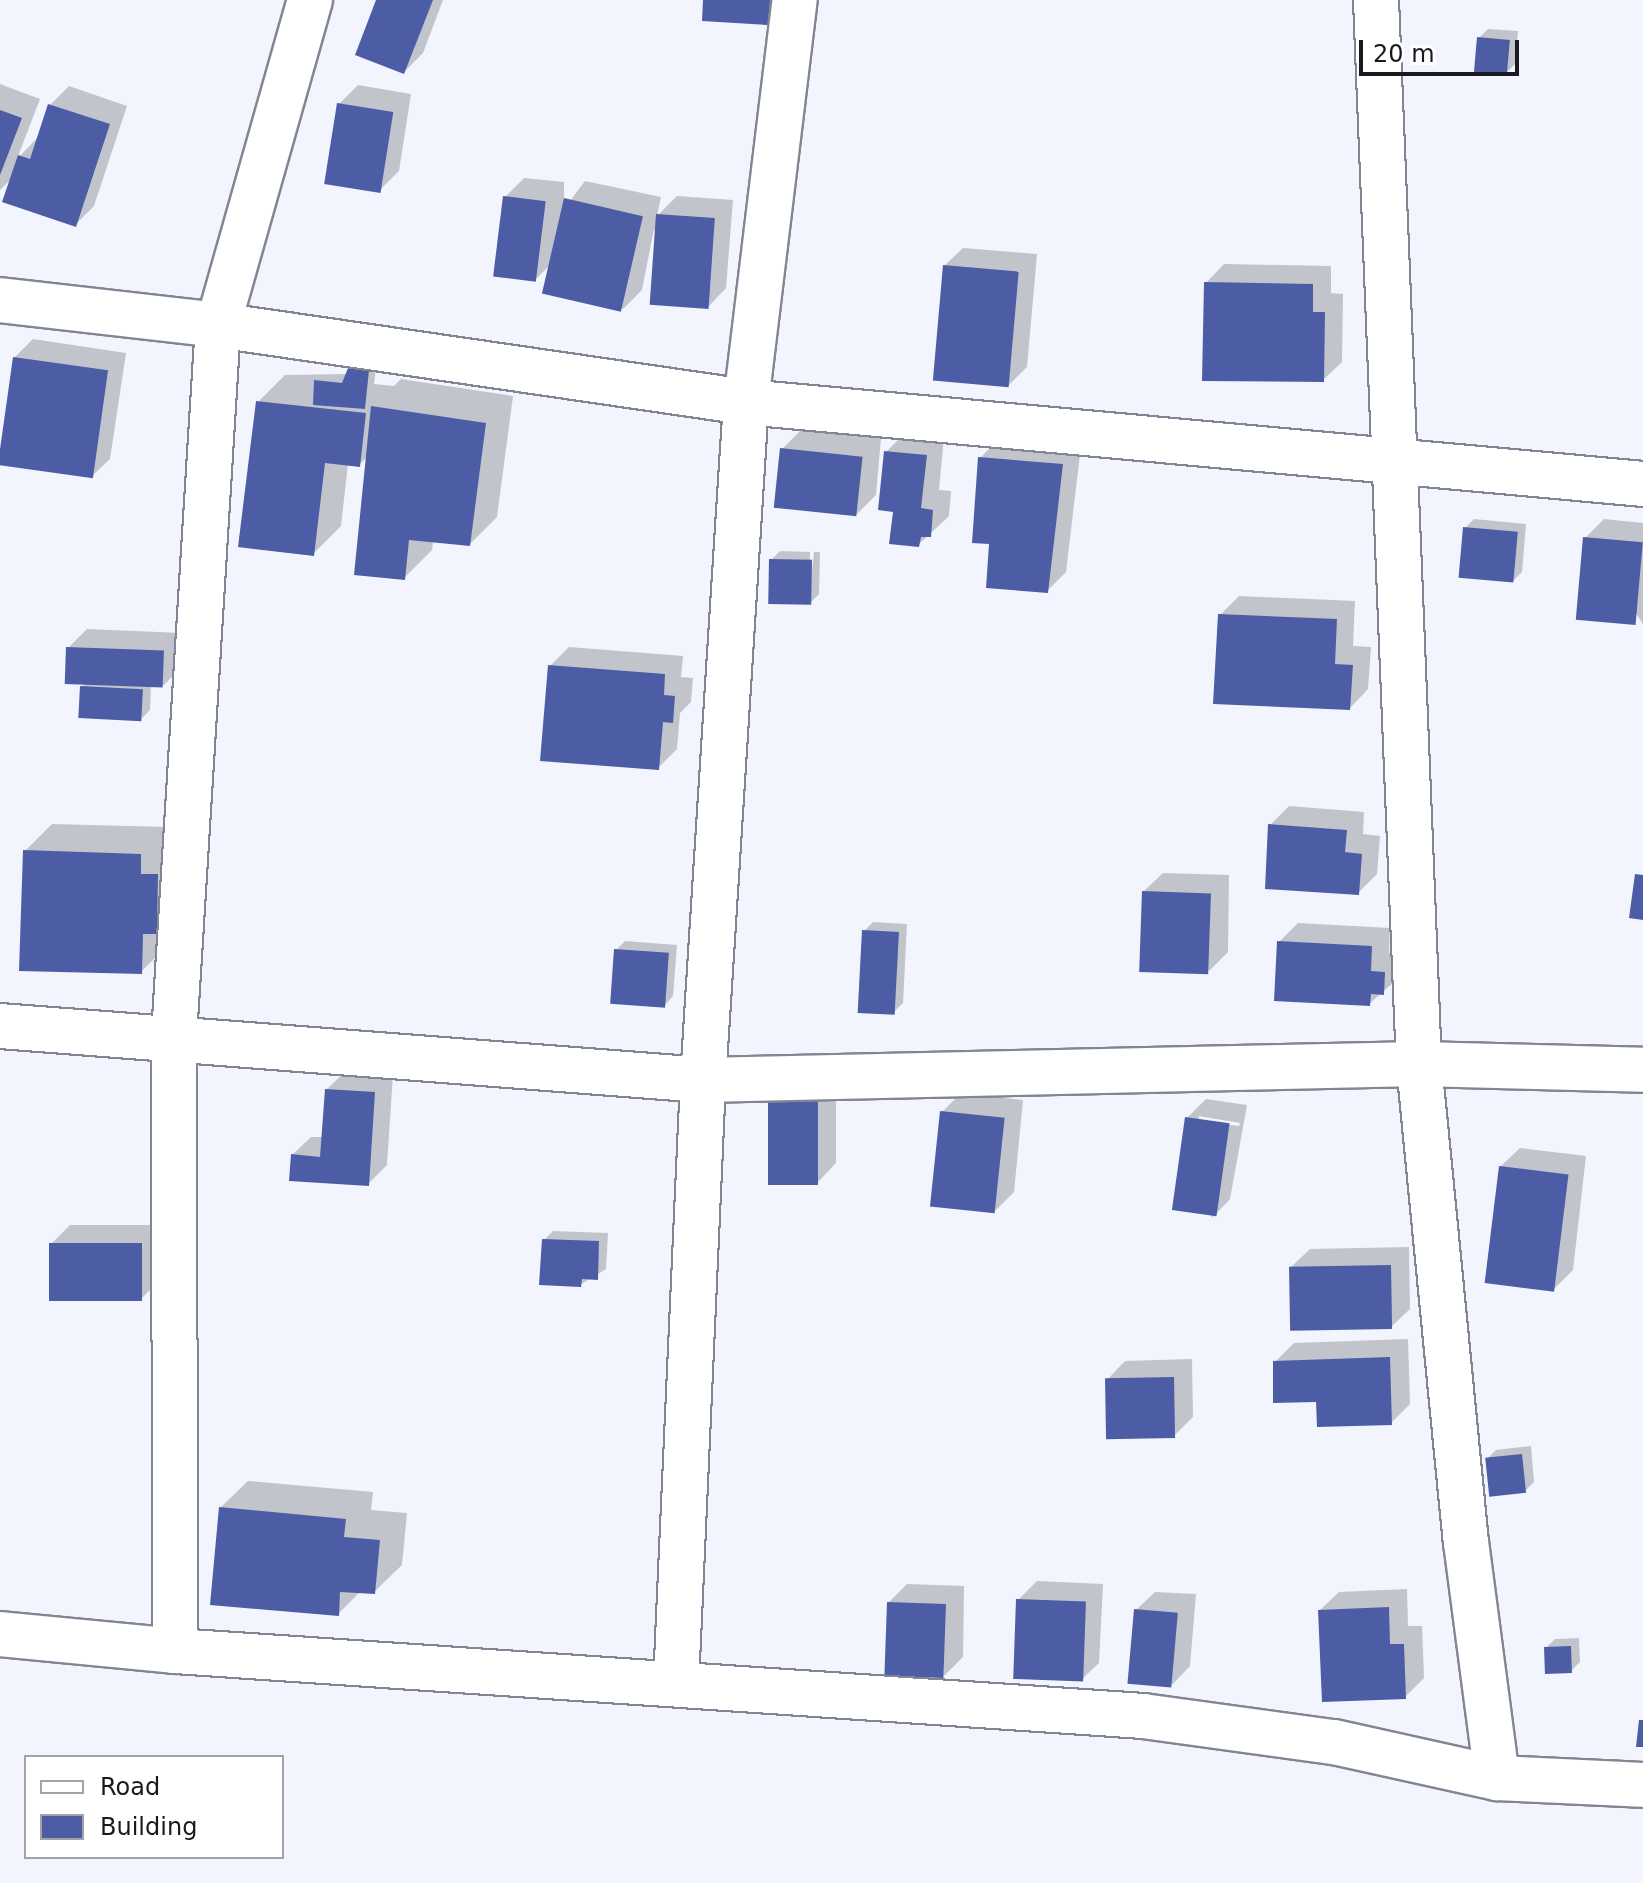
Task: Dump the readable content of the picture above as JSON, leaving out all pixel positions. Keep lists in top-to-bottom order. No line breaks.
{"legend":["Road","Building"],"scale_bar":"20 m"}
